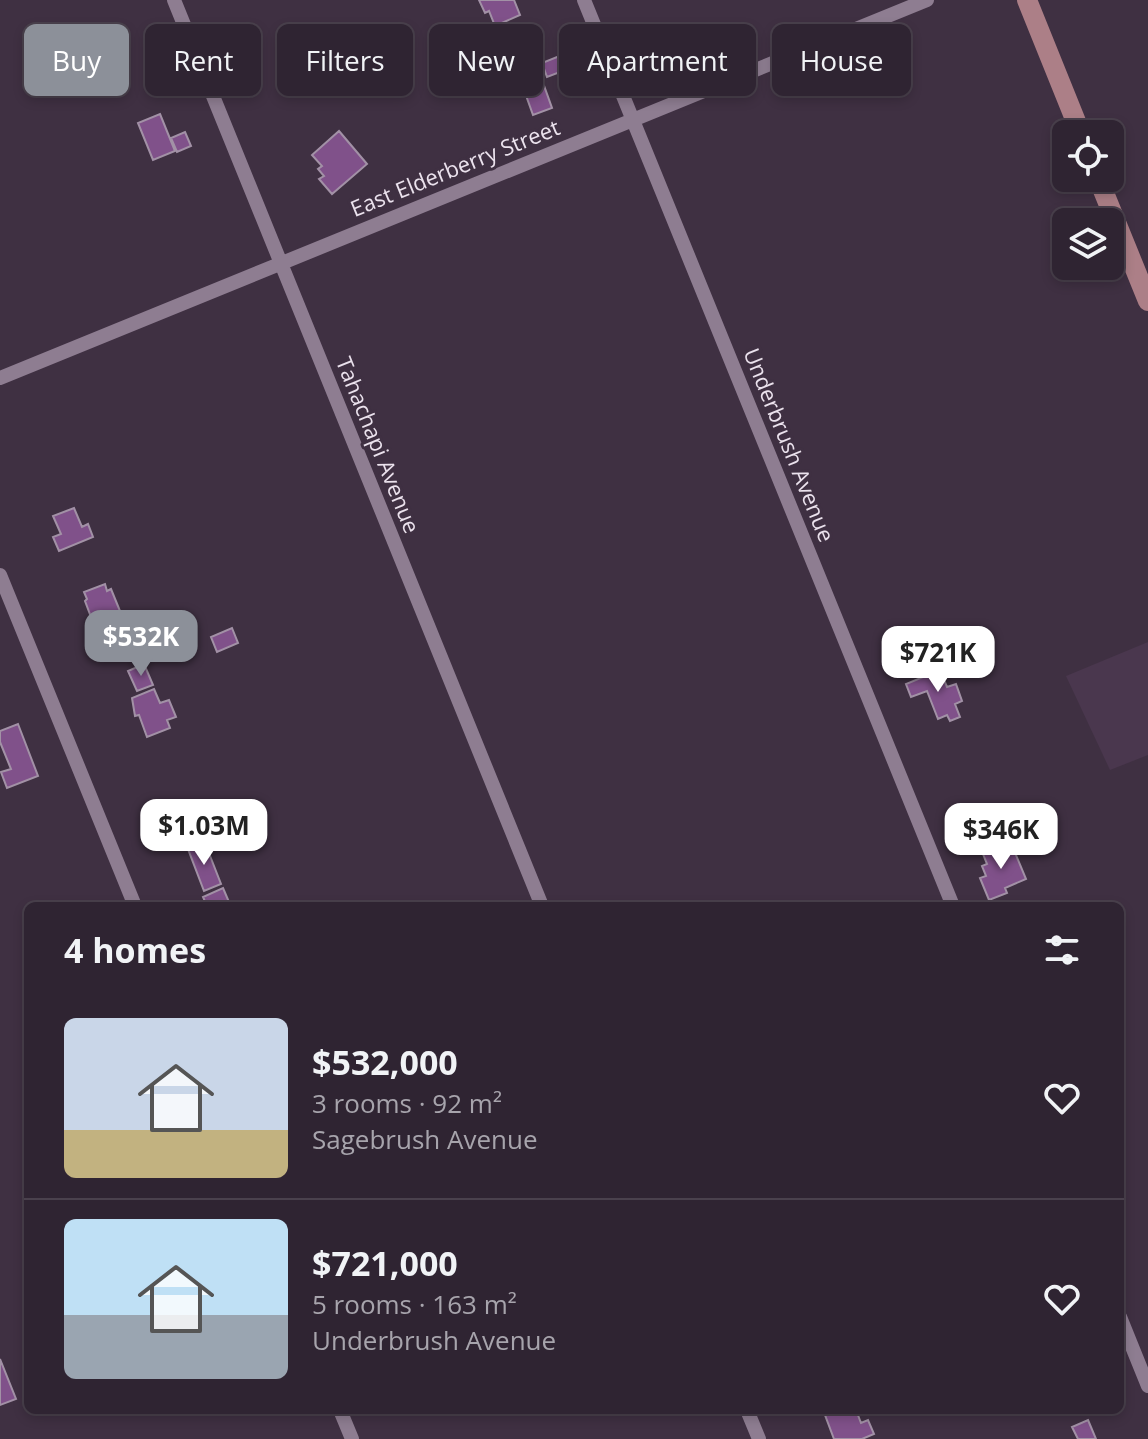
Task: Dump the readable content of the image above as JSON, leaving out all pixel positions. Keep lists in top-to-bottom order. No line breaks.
{"streets":{"street":["East Elderberry Street","Tahachapi Avenue","Underbrush Avenue"]},"crossings":[["East Elderberry Street","Tahachapi Avenue"],["East Elderberry Street","Underbrush Avenue"]],"page":{"chip":["Buy","Rent","Filters","New","Apartment","House"],"price":["$532K","$721K","$1.03M","$346K"],"heading":"4 homes","list":[{"name":"$532,000","note":"3 rooms · 92 m² · Sagebrush Avenue"},{"name":"$721,000","note":"5 rooms · 163 m² · Underbrush Avenue"}]}}
